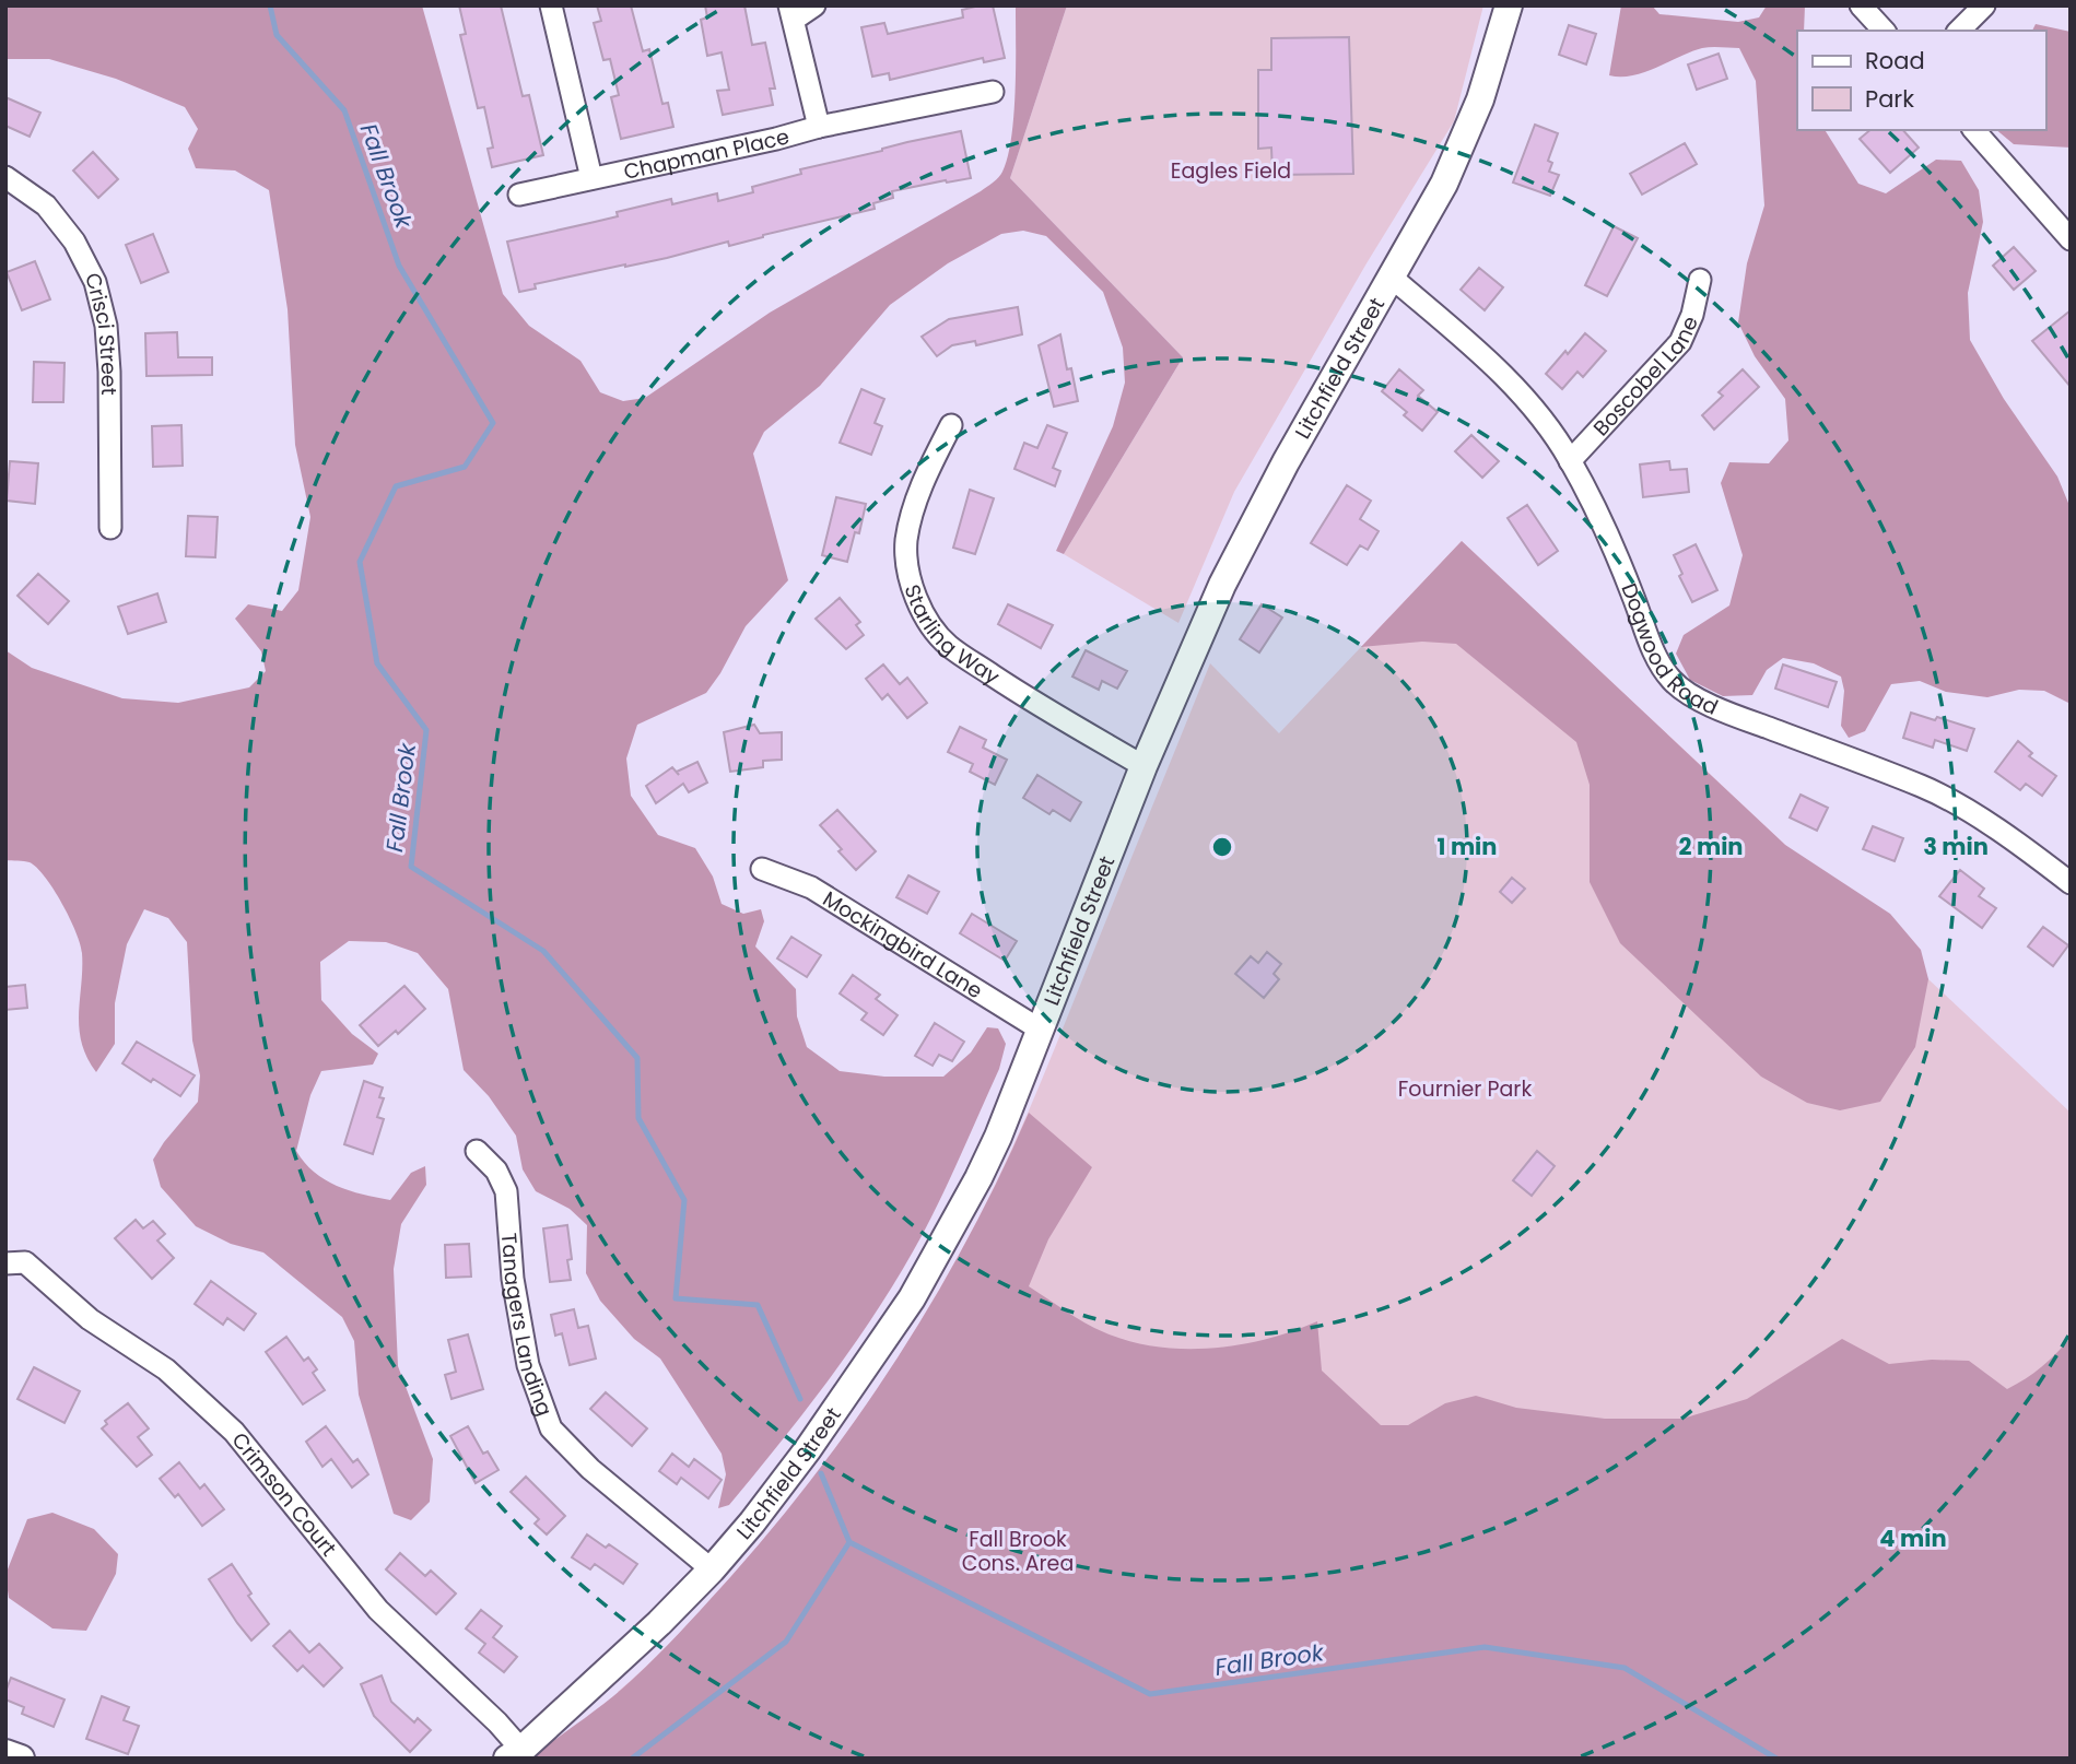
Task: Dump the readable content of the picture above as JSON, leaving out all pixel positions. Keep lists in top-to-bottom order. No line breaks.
{"streets":{"main road":["Litchfield Street"],"street":["Chapman Place","Crisci Street","Boscobel Lane","Starling Way","Dogwood Road","Mockingbird Lane","Tanagers Landing","Crimson Court"]},"crossings":[["Litchfield Street","Starling Way"],["Litchfield Street","Dogwood Road"],["Litchfield Street","Mockingbird Lane"],["Litchfield Street","Tanagers Landing"],["Litchfield Street","Crimson Court"],["Boscobel Lane","Dogwood Road"]],"water":["Fall Brook"],"parks":["Eagles Field","Fournier Park","Fall Brook Cons. Area"],"legend":["Road","Park"],"rings":["1 min","2 min","3 min","4 min"]}
